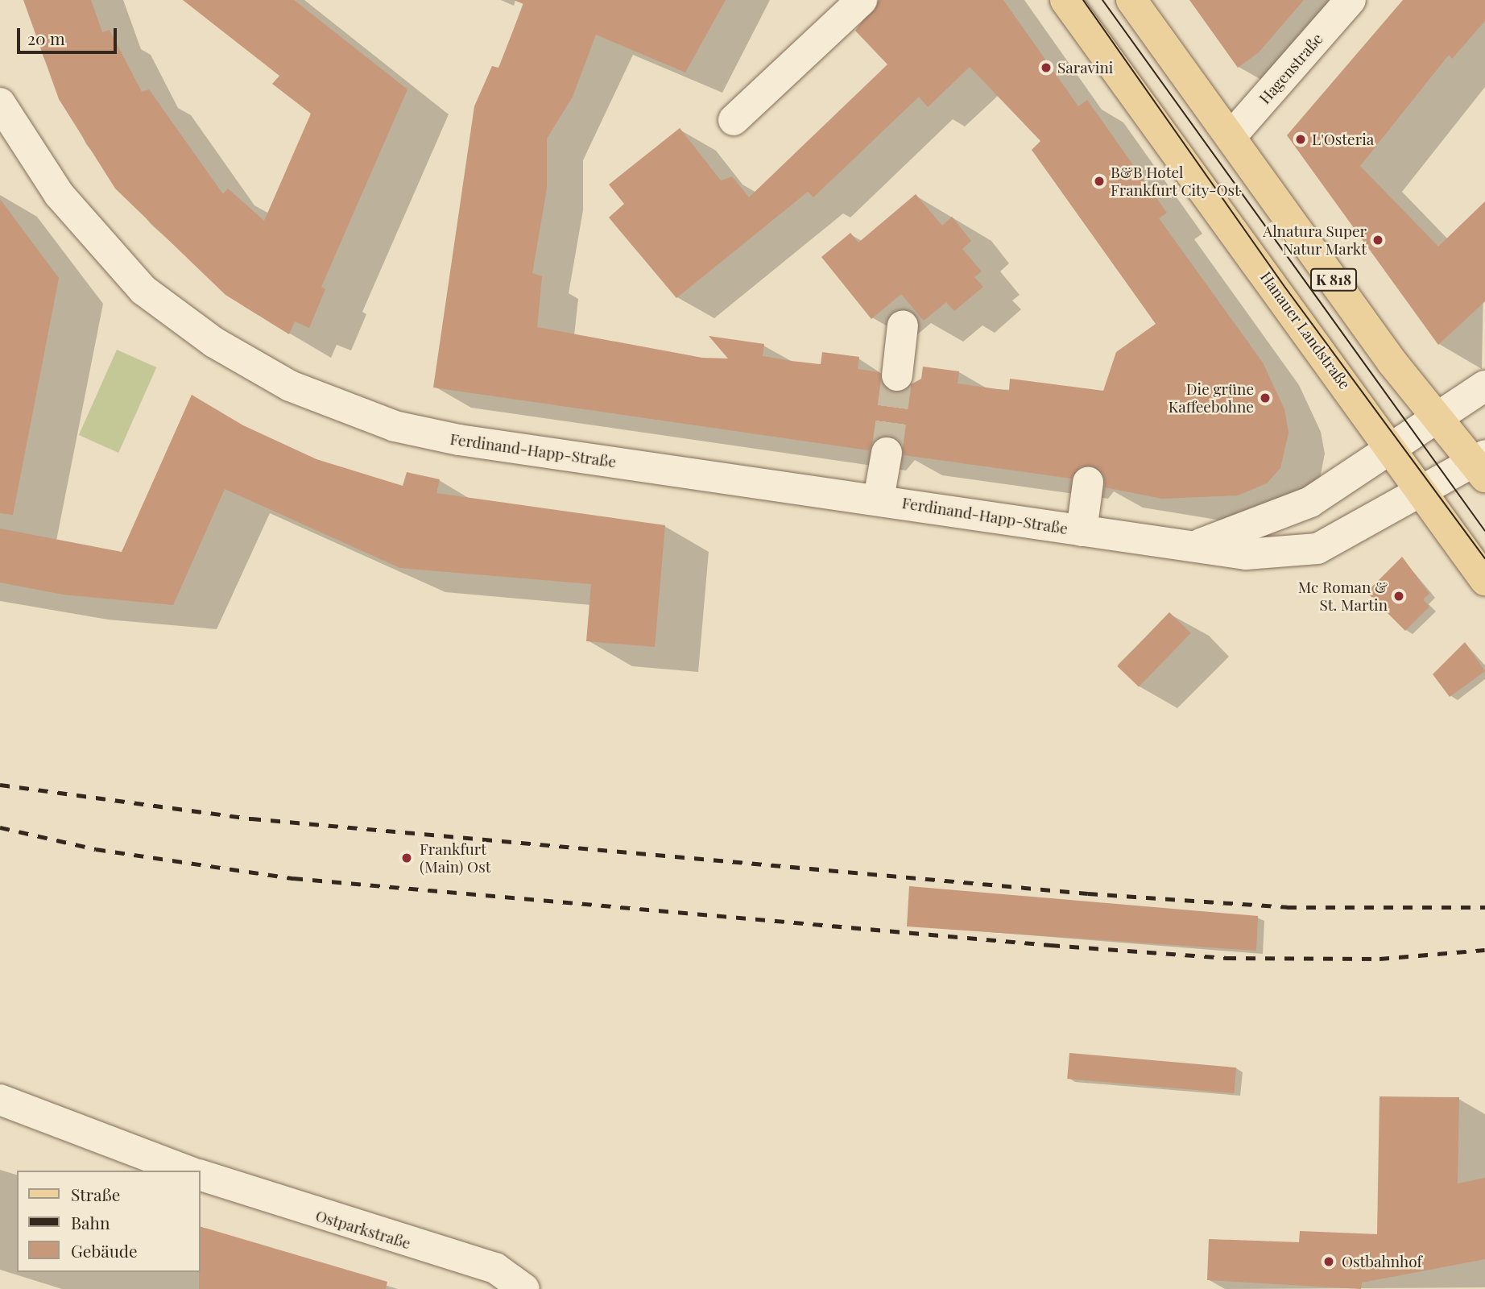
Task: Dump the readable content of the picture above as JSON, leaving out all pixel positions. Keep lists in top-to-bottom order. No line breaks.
{"streets":{"main road":["K 818","Hanauer Landstraße"],"street":["Hagenstraße","Ferdinand-Happ-Straße","Ostparkstraße"]},"crossings":[["Hagenstraße","K 818"],["K 818","Ferdinand-Happ-Straße"],["Hanauer Landstraße","Ferdinand-Happ-Straße"]],"places":["Saravini","L'Osteria","B&B Hotel Frankfurt City-Ost","Alnatura Super Natur Markt","Die grüne Kaffeebohne","Mc Roman & St. Martin","Frankfurt (Main) Ost","Ostbahnhof"],"legend":["Straße","Bahn","Gebäude"],"scale_bar":"20 m"}
